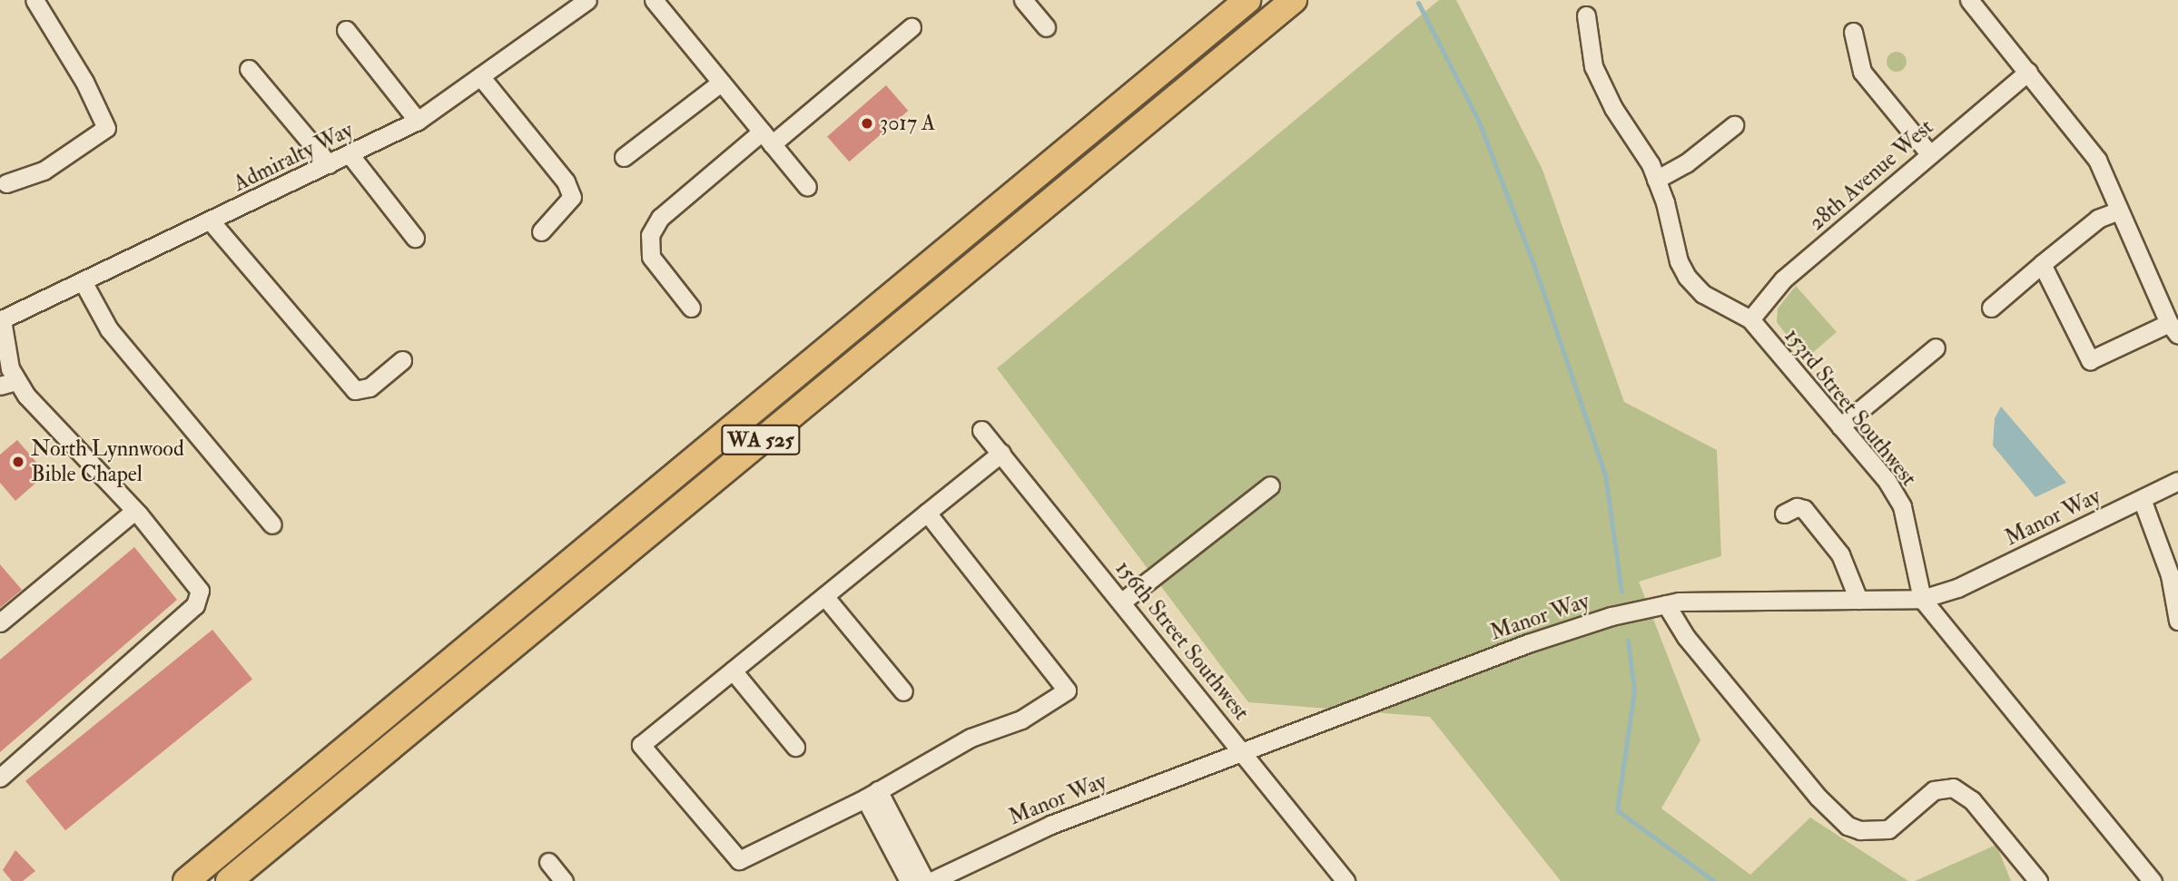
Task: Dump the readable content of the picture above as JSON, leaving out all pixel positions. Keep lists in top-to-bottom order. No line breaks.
{"streets":{"highway":["WA 525"],"street":["Admiralty Way","28th Avenue West","153rd Street Southwest","Manor Way","156th Street Southwest"]},"crossings":[["28th Avenue West","153rd Street Southwest"],["153rd Street Southwest","Manor Way"],["Manor Way","156th Street Southwest"]],"places":["3017 A","North Lynnwood Bible Chapel"]}
